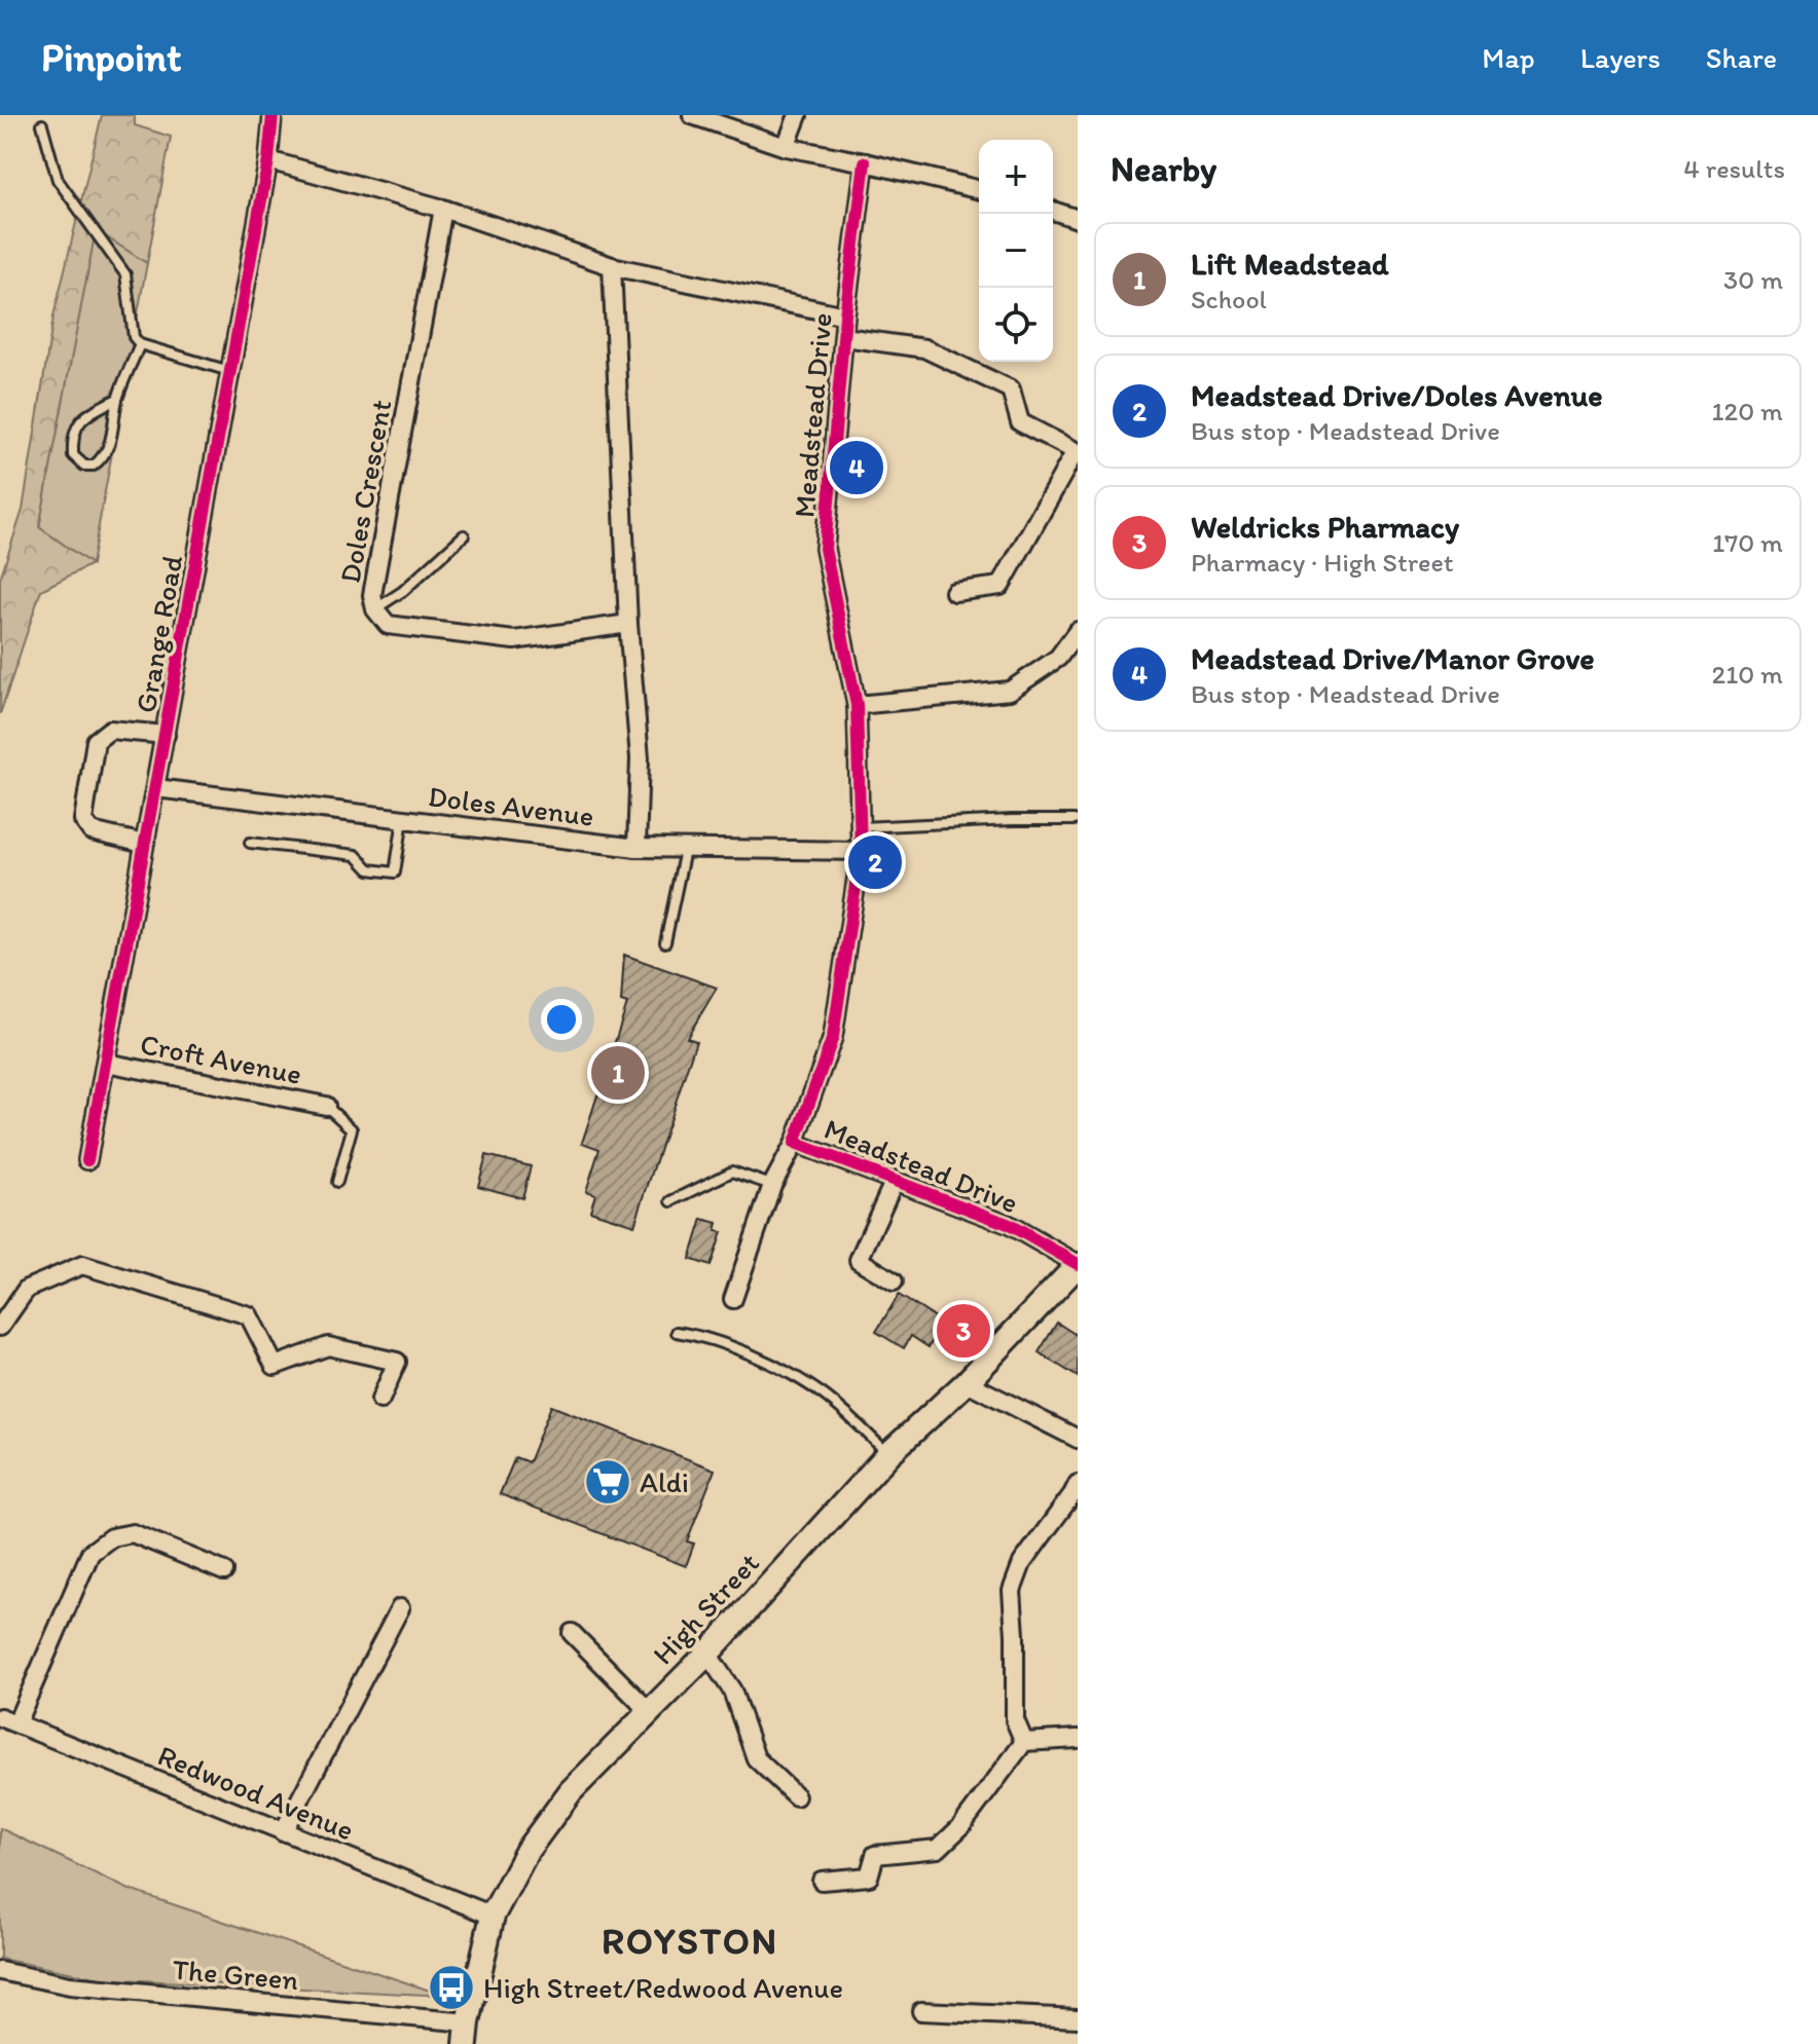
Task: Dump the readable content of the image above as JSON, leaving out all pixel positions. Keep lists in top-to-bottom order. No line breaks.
{"streets":{"main road":["High Street"],"street":["Meadstead Drive","Doles Crescent","Grange Road","Doles Avenue","Croft Avenue","Redwood Avenue","The Green"]},"crossings":[["Meadstead Drive","Doles Avenue"],["Meadstead Drive","High Street"],["Grange Road","Doles Avenue"],["Grange Road","Croft Avenue"],["High Street","Redwood Avenue"],["High Street","The Green"]],"districts":["ROYSTON"],"places":{"supermarket":["Aldi"],"bus stop":["High Street/Redwood Avenue"]},"page":{"header":"Pinpoint","nav":["Map","Layers","Share"],"heading":["Nearby","4 results"],"map_buttons":["+","−"],"list":[{"mark":"1","name":"Lift Meadstead","note":"School","value":"30 m"},{"mark":"2","name":"Meadstead Drive/Doles Avenue","note":"Bus stop · Meadstead Drive","value":"120 m"},{"mark":"3","name":"Weldricks Pharmacy","note":"Pharmacy · High Street","value":"170 m"},{"mark":"4","name":"Meadstead Drive/Manor Grove","note":"Bus stop · Meadstead Drive","value":"210 m"}],"pins":["4","2","1","3"]}}
